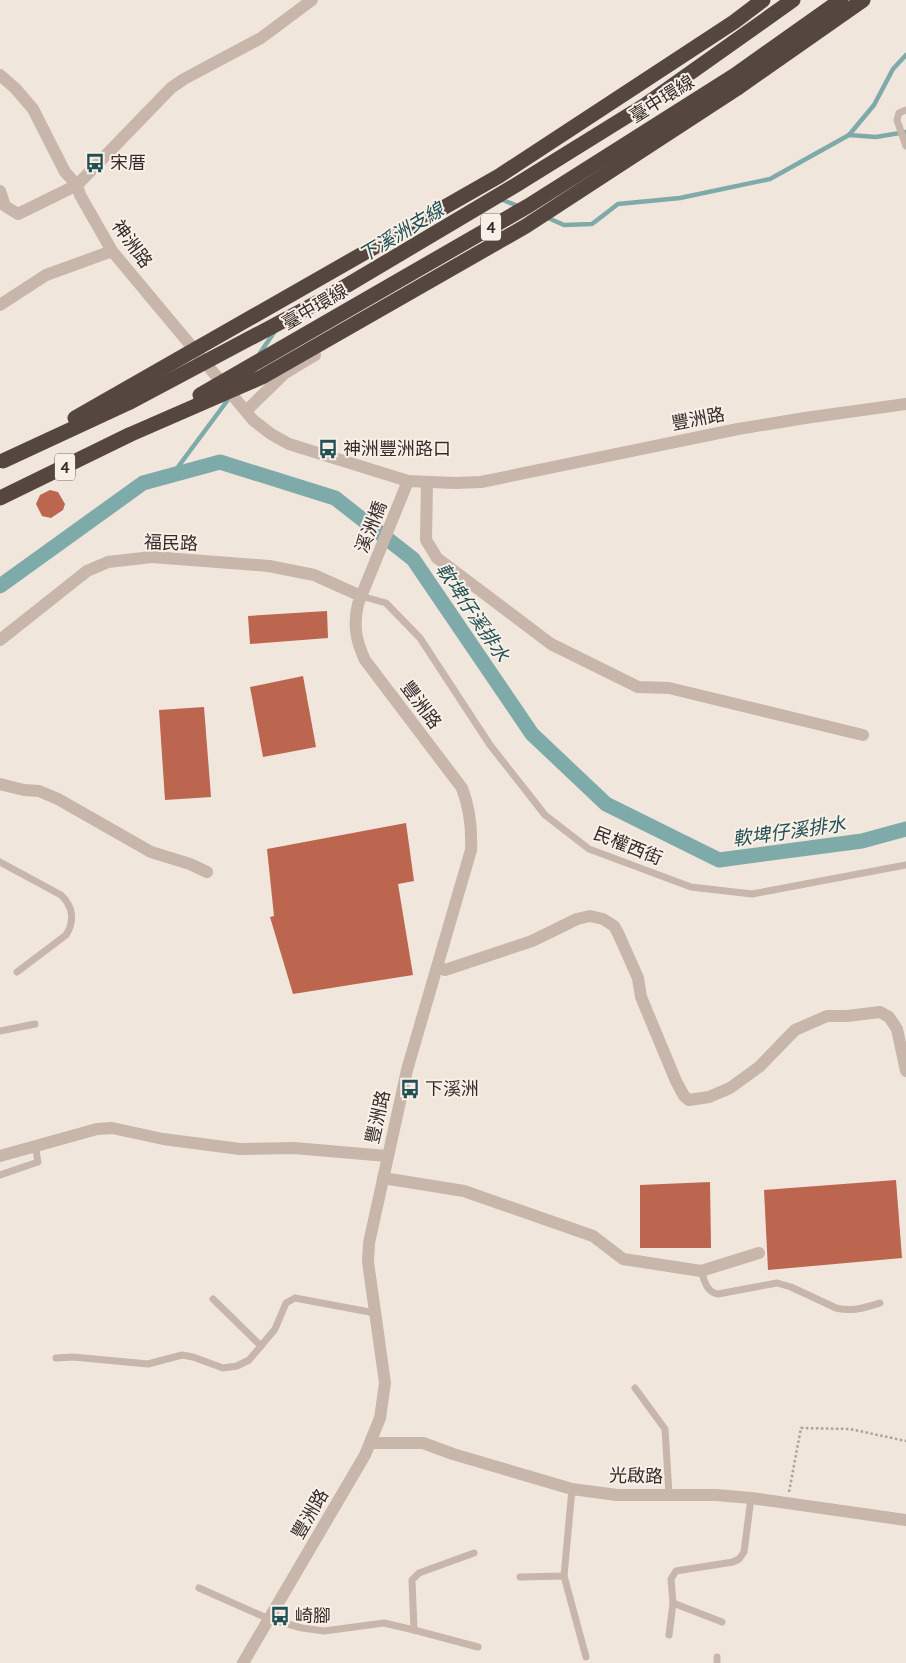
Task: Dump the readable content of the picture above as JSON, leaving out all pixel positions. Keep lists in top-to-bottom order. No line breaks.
{"streets":{"highway":["臺中環線","4"],"street":["神洲路","豐洲路","溪洲橋","福民路","光啟路"],"lane":["民權西街"]},"crossings":[["神洲路","豐洲路"],["神洲路","溪洲橋"],["豐洲路","溪洲橋"],["豐洲路","福民路"],["豐洲路","民權西街"],["豐洲路","光啟路"],["溪洲橋","福民路"],["溪洲橋","民權西街"],["福民路","民權西街"]],"water":["下溪洲支線","軟埤仔溪排水"],"places":{"bus stop":["宋厝","神洲豐洲路口","下溪洲","崎腳"]}}
